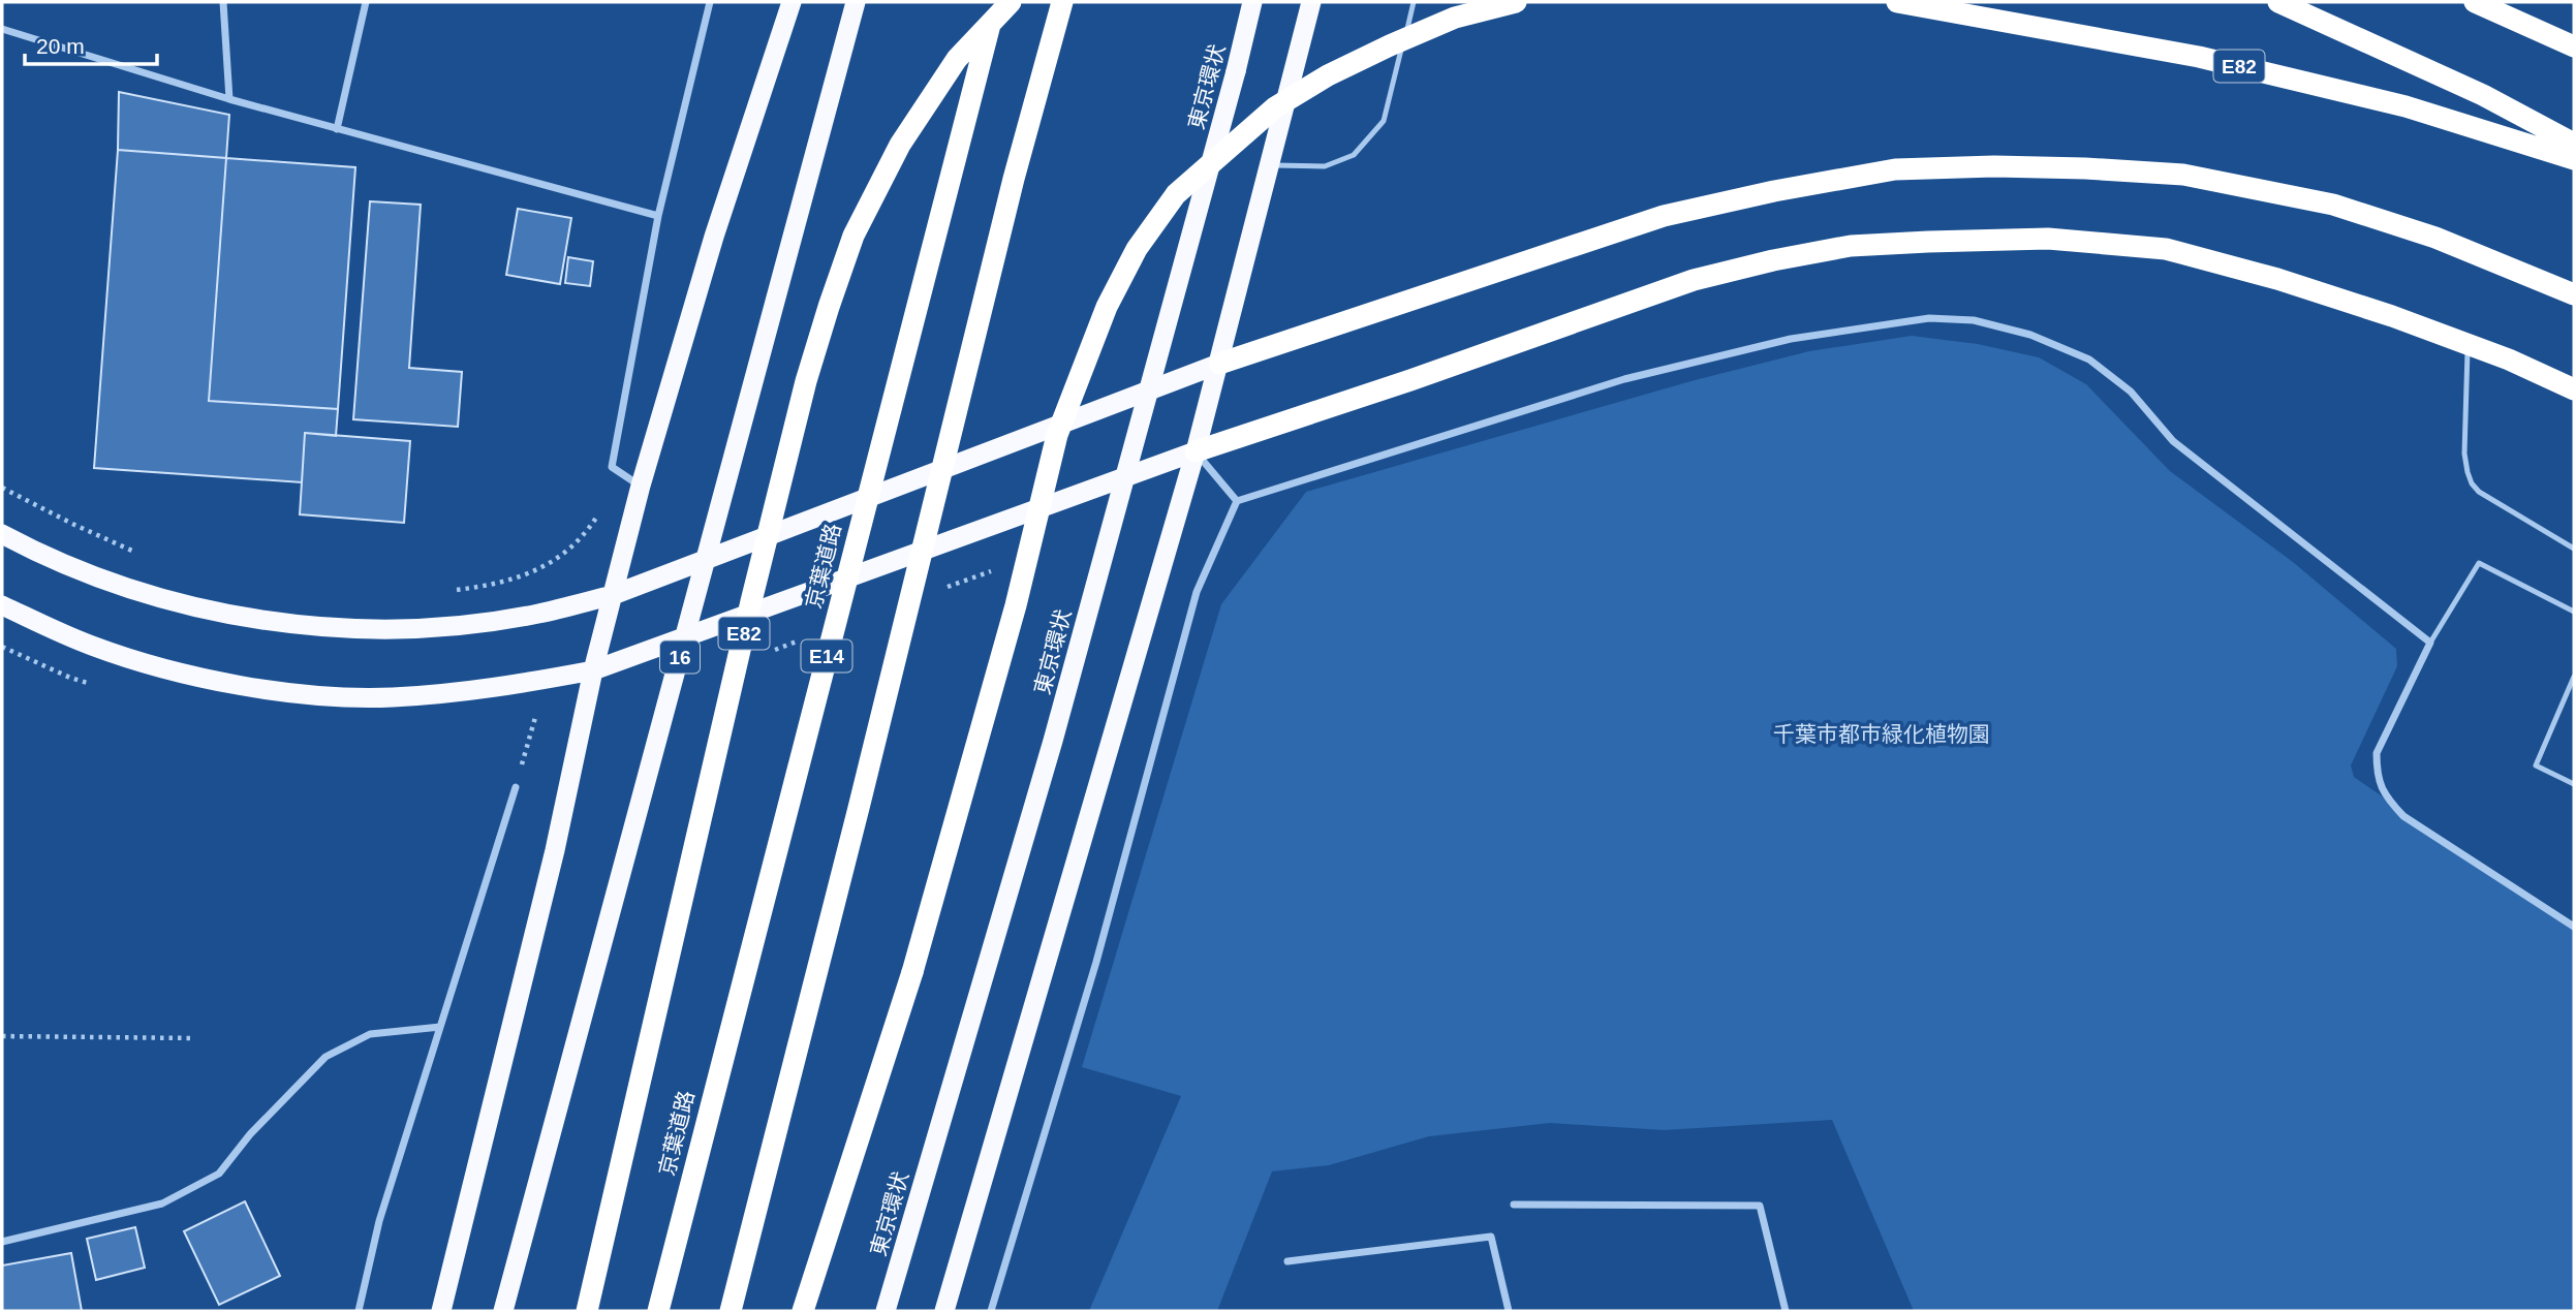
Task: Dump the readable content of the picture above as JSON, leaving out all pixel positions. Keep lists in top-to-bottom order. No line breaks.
{"streets":{"highway":["E82","東京環状","京葉道路","E14","16"]},"parks":["千葉市都市緑化植物園"],"scale_bar":"20 m"}
